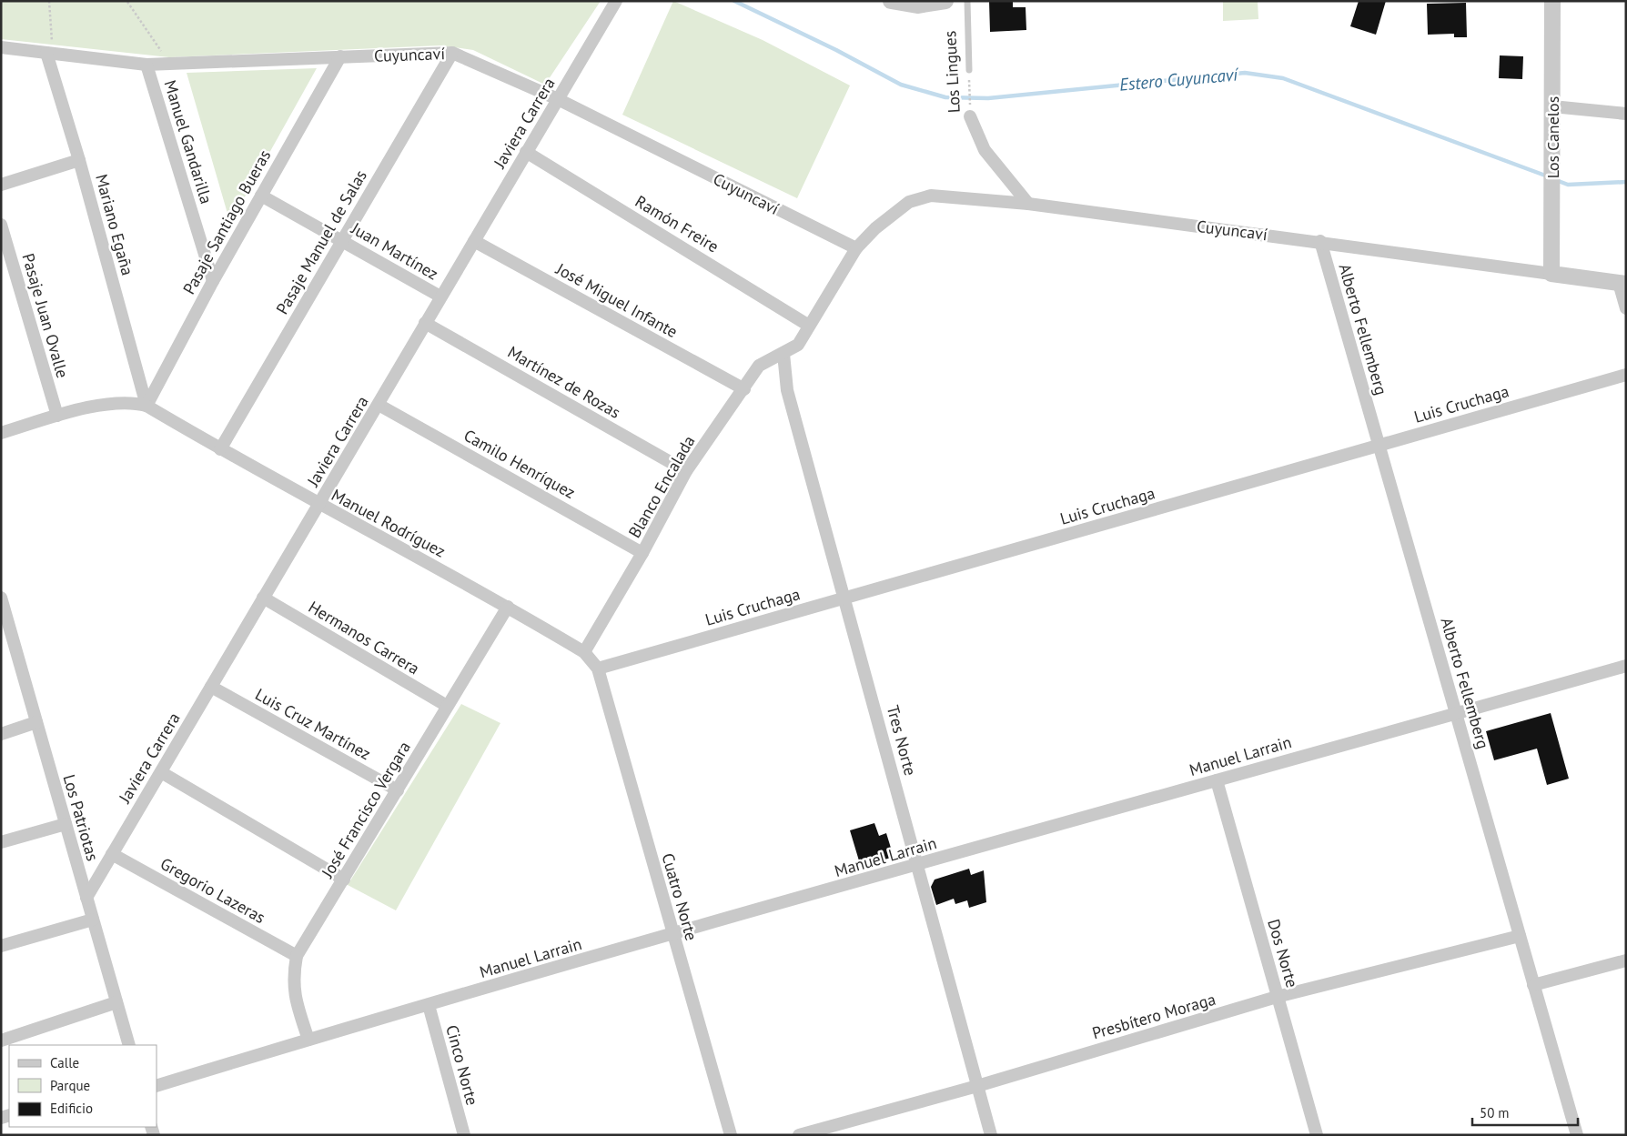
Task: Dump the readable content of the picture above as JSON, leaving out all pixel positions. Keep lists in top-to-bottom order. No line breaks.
{"streets":{"street":["Cuyuncaví","Los Lingues","Javiera Carrera","Los Canelos","Manuel Gandarilla","Pasaje Santiago Bueras","Ramón Freire","Mariano Egaña","Pasaje Manuel de Salas","Juan Martínez","José Miguel Infante","Pasaje Juan Ovalle","Alberto Fellemberg","Martínez de Rozas","Luis Cruchaga","Camilo Henríquez","Blanco Encalada","Manuel Rodríguez","Hermanos Carrera","Luis Cruz Martínez","Tres Norte","Manuel Larrain","José Francisco Vergara","Los Patriotas","Gregorio Lazeras","Cuatro Norte","Dos Norte","Presbítero Moraga","Cinco Norte"]},"crossings":[["Cuyuncaví","Los Lingues"],["Cuyuncaví","Javiera Carrera"],["Cuyuncaví","Los Canelos"],["Cuyuncaví","Manuel Gandarilla"],["Cuyuncaví","Pasaje Santiago Bueras"],["Cuyuncaví","Ramón Freire"],["Cuyuncaví","Mariano Egaña"],["Cuyuncaví","Pasaje Manuel de Salas"],["Cuyuncaví","Alberto Fellemberg"],["Cuyuncaví","Blanco Encalada"],["Cuyuncaví","Tres Norte"],["Javiera Carrera","Ramón Freire"],["Javiera Carrera","Juan Martínez"],["Javiera Carrera","José Miguel Infante"],["Javiera Carrera","Martínez de Rozas"],["Javiera Carrera","Camilo Henríquez"],["Javiera Carrera","Manuel Rodríguez"],["Javiera Carrera","Hermanos Carrera"],["Javiera Carrera","Luis Cruz Martínez"],["Javiera Carrera","Los Patriotas"],["Javiera Carrera","Gregorio Lazeras"],["Manuel Gandarilla","Pasaje Santiago Bueras"],["Pasaje Santiago Bueras","Mariano Egaña"],["Pasaje Santiago Bueras","Juan Martínez"],["Pasaje Santiago Bueras","Manuel Rodríguez"],["Mariano Egaña","Manuel Rodríguez"],["Pasaje Manuel de Salas","Juan Martínez"],["Pasaje Manuel de Salas","Manuel Rodríguez"],["José Miguel Infante","Blanco Encalada"],["Pasaje Juan Ovalle","Manuel Rodríguez"],["Alberto Fellemberg","Luis Cruchaga"],["Alberto Fellemberg","Manuel Larrain"],["Alberto Fellemberg","Presbítero Moraga"],["Martínez de Rozas","Blanco Encalada"],["Luis Cruchaga","Manuel Rodríguez"],["Luis Cruchaga","Tres Norte"],["Luis Cruchaga","Cuatro Norte"],["Camilo Henríquez","Blanco Encalada"],["Blanco Encalada","Manuel Rodríguez"],["Blanco Encalada","Tres Norte"],["Manuel Rodríguez","José Francisco Vergara"],["Manuel Rodríguez","Cuatro Norte"],["Hermanos Carrera","José Francisco Vergara"],["Luis Cruz Martínez","José Francisco Vergara"],["Tres Norte","Manuel Larrain"],["Tres Norte","Presbítero Moraga"],["Manuel Larrain","José Francisco Vergara"],["Manuel Larrain","Cuatro Norte"],["Manuel Larrain","Dos Norte"],["Manuel Larrain","Cinco Norte"],["José Francisco Vergara","Gregorio Lazeras"],["Dos Norte","Presbítero Moraga"]],"water":["Estero Cuyuncaví"],"legend":["Calle","Parque","Edificio"],"scale_bar":"50 m"}
